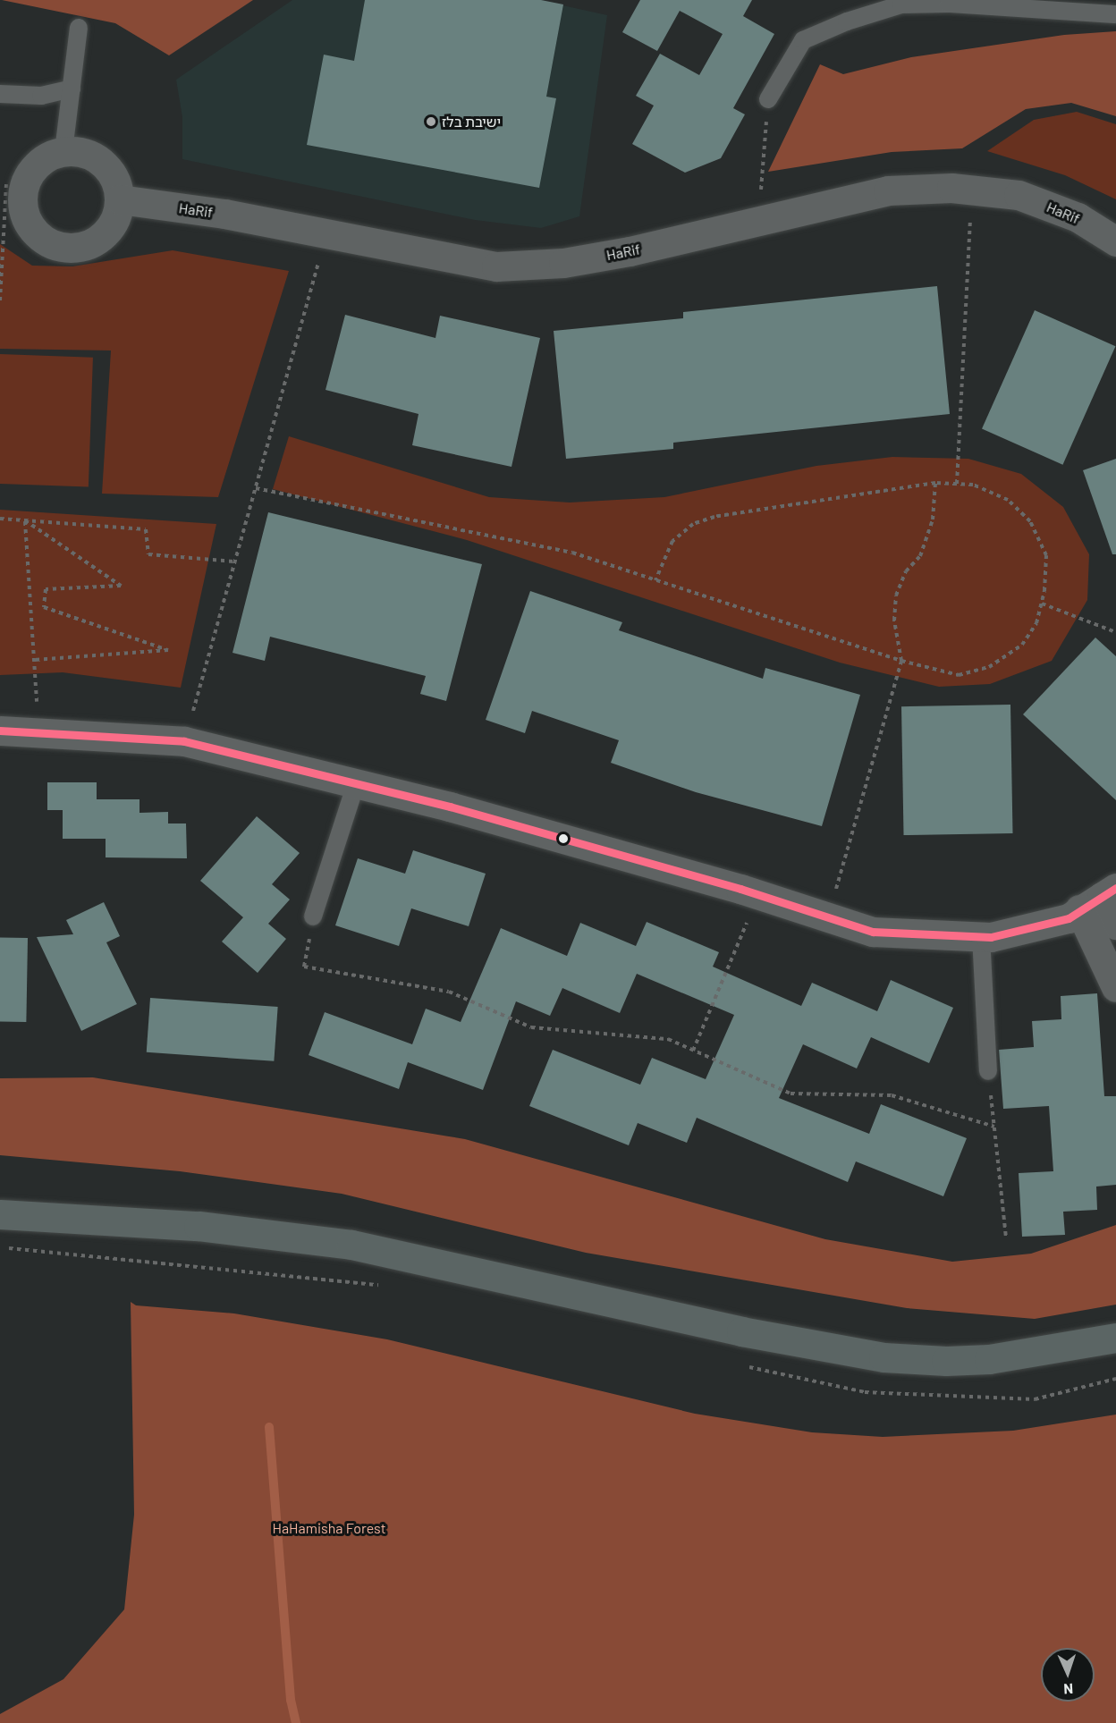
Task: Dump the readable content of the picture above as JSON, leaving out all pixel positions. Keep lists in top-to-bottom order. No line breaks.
{"streets":{"street":["HaRif"]},"parks":["HaHamisha Forest"],"places":["ישיבת בלז"],"north":"bottom"}
